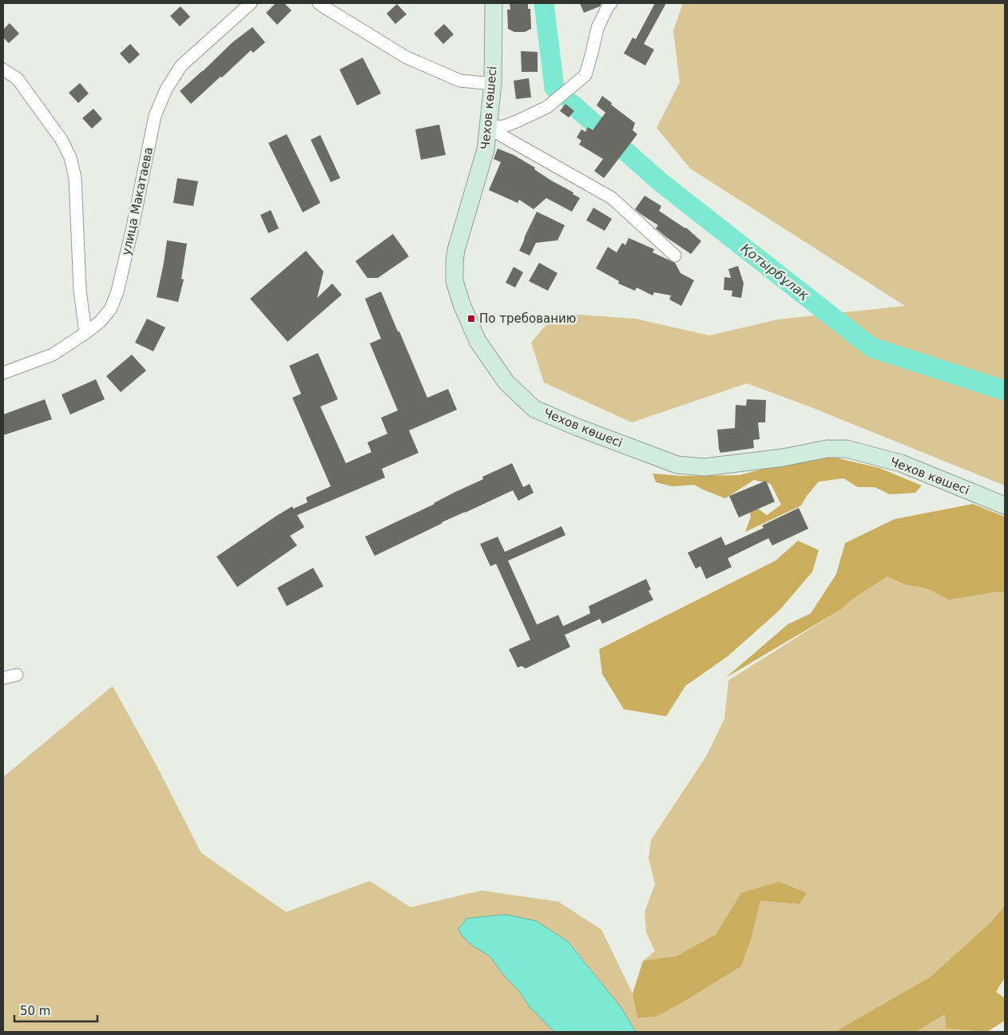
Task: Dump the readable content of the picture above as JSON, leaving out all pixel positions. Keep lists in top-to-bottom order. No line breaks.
{"streets":{"main road":["Чехов көшесі"],"street":["улица Макатаева"]},"water":["Қотырбұлақ"],"places":{"transit":["По требованию"]},"scale_bar":"50 m"}
